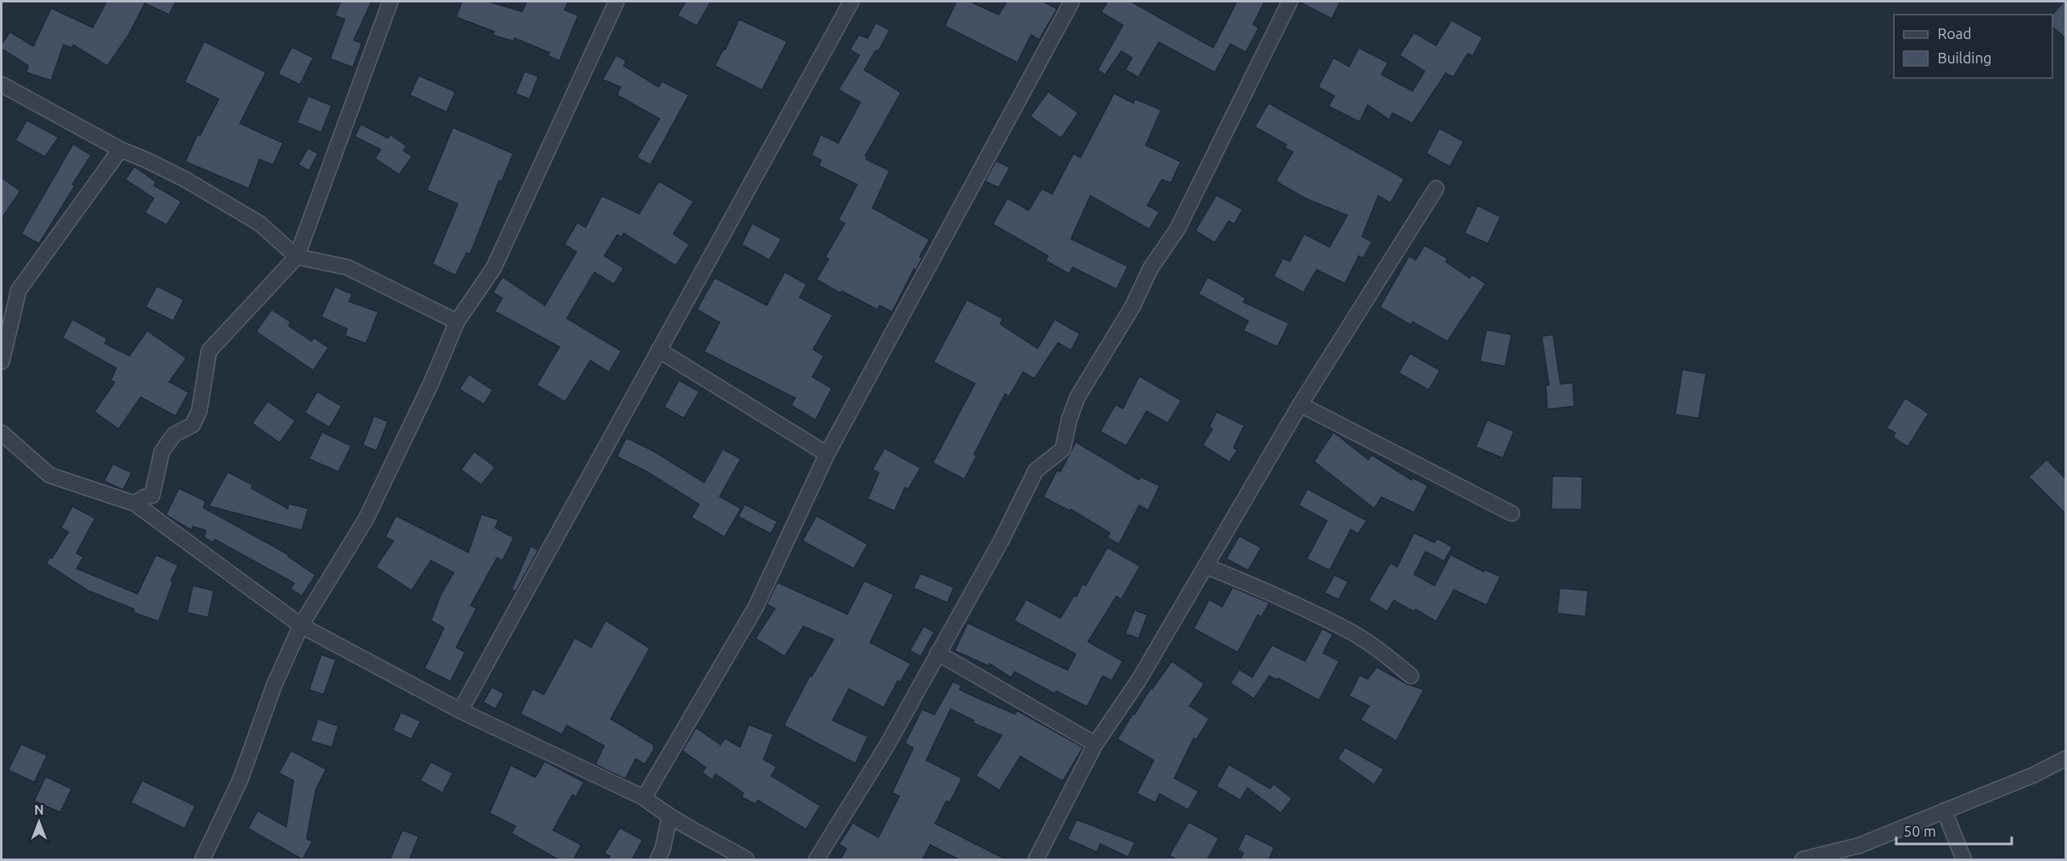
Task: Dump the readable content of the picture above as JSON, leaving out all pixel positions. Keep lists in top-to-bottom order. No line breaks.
{"legend":["Road","Building"],"scale_bar":"50 m","north":"top"}
